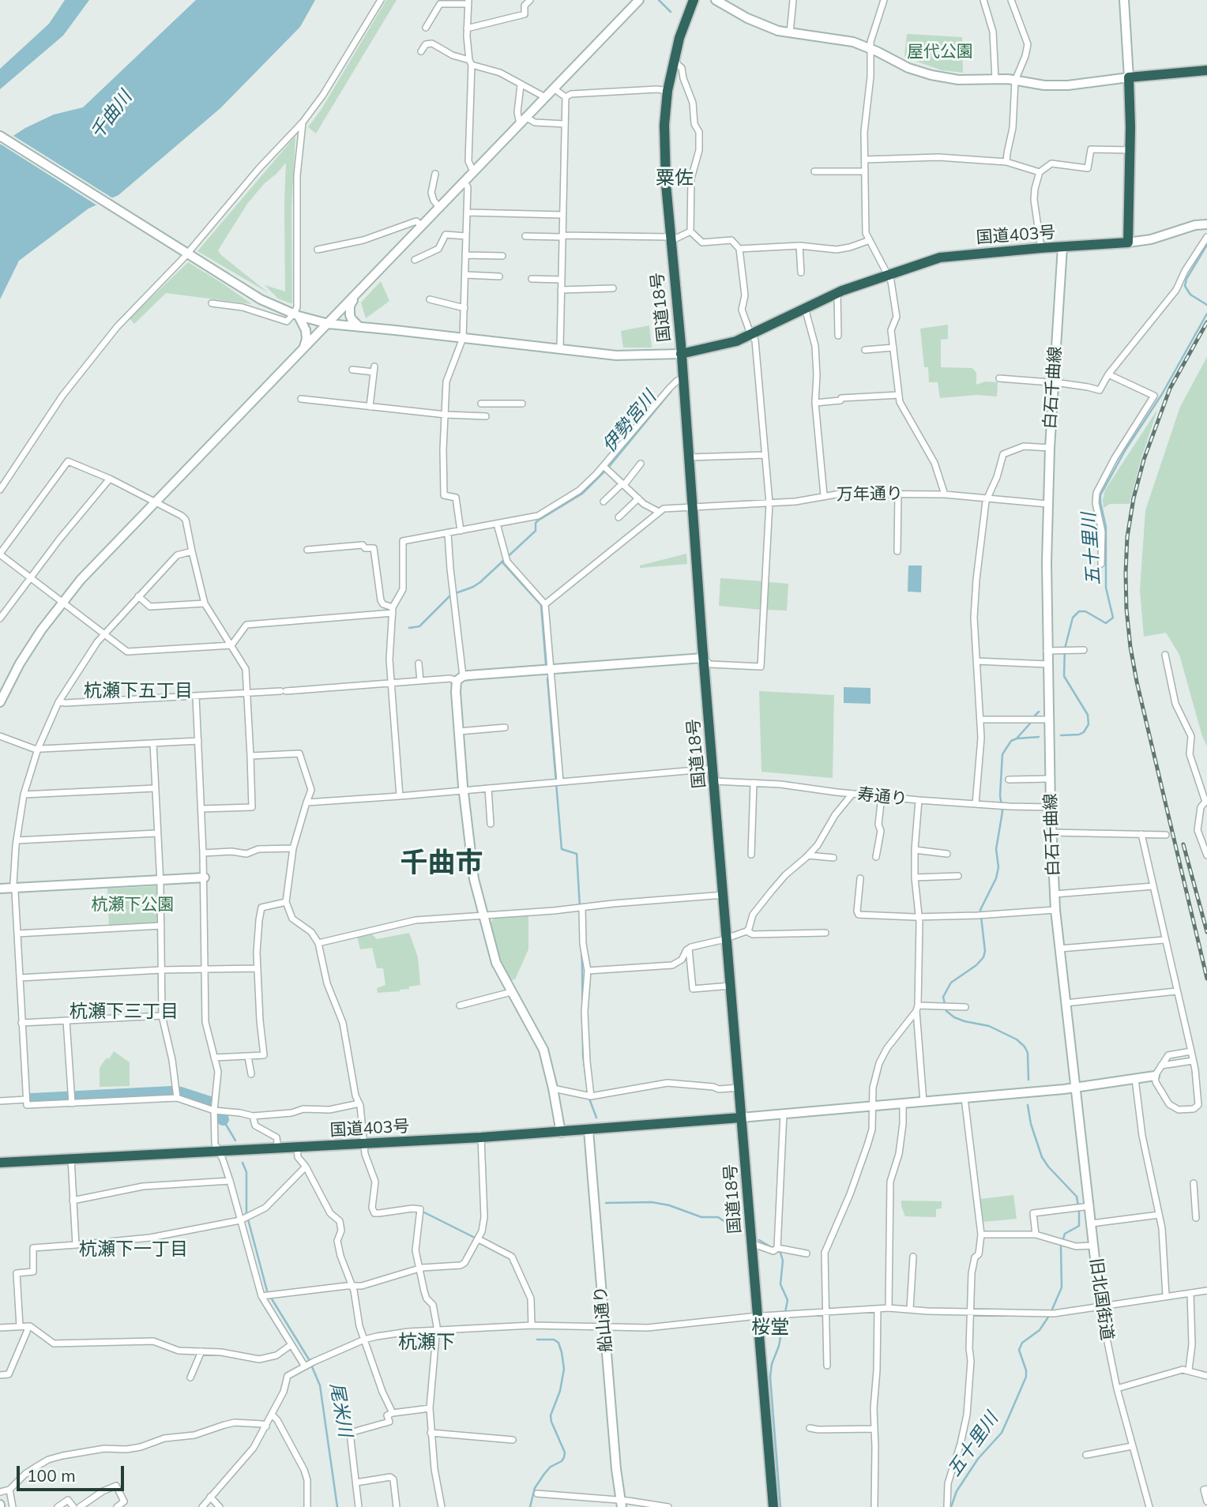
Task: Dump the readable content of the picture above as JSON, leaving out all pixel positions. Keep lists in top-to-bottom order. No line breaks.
{"streets":{"highway":["国道403号","国道18号"],"street":["白石千曲線","万年通り","寿通り","旧北国街道","船山通り"]},"crossings":[["国道403号","国道18号"],["国道403号","白石千曲線"],["国道403号","船山通り"],["国道18号","万年通り"],["国道18号","寿通り"],["白石千曲線","万年通り"],["白石千曲線","寿通り"],["白石千曲線","旧北国街道"]],"districts":["粟佐","杭瀬下五丁目","千曲市","杭瀬下三丁目","杭瀬下一丁目","桜堂","杭瀬下"],"water":["千曲川","伊勢宮川","五十里川","尾米川"],"parks":["屋代公園","杭瀬下公園"],"scale_bar":"100 m"}
